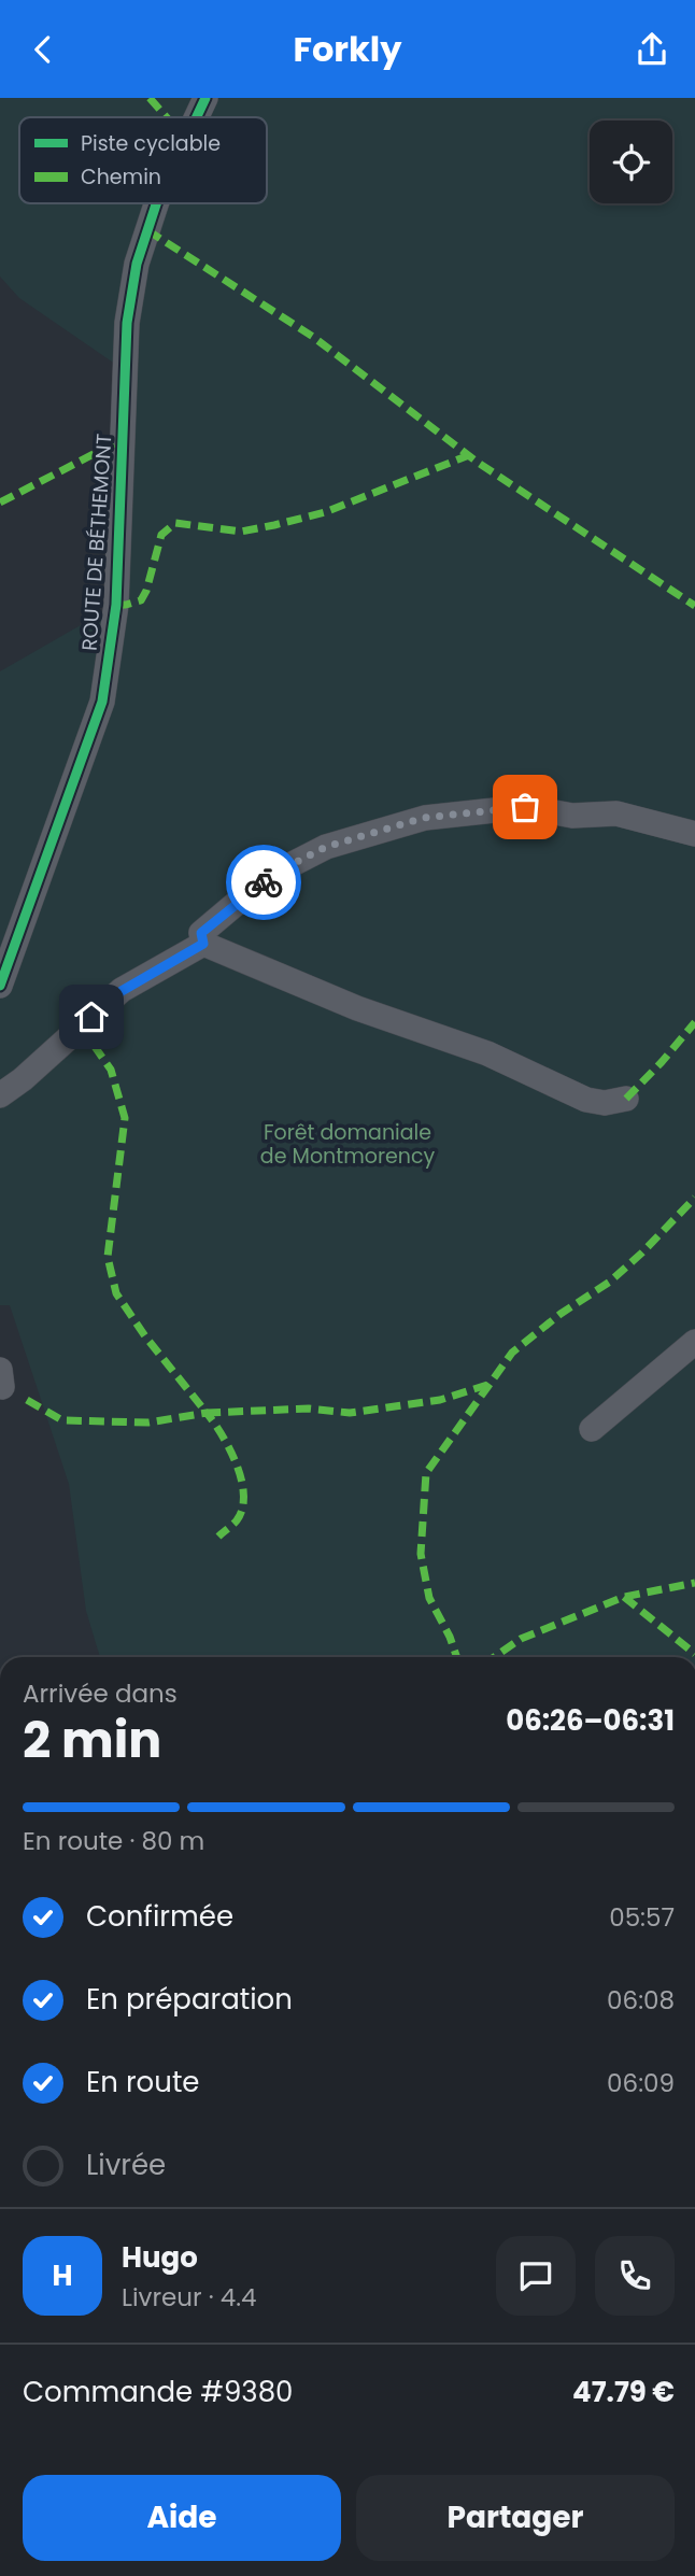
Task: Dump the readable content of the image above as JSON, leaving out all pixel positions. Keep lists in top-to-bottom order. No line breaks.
{"streets":{"street":["ROUTE DE BÉTHEMONT"]},"parks":["Forêt domaniale de Montmorency"],"legend":["Piste cyclable","Chemin"],"page":{"header":"Forkly","heading":["2 min","Arrivée dans","06:26–06:31"],"panel":["Hugo","Livreur · 4.4","Commande #9380","47.79 €"],"bar":"En route · 80 m","list":[["Confirmée","05:57"],["En préparation","06:08"],["En route","06:09"],"Livrée"],"round":"H","buttons":["Aide","Partager"]}}
